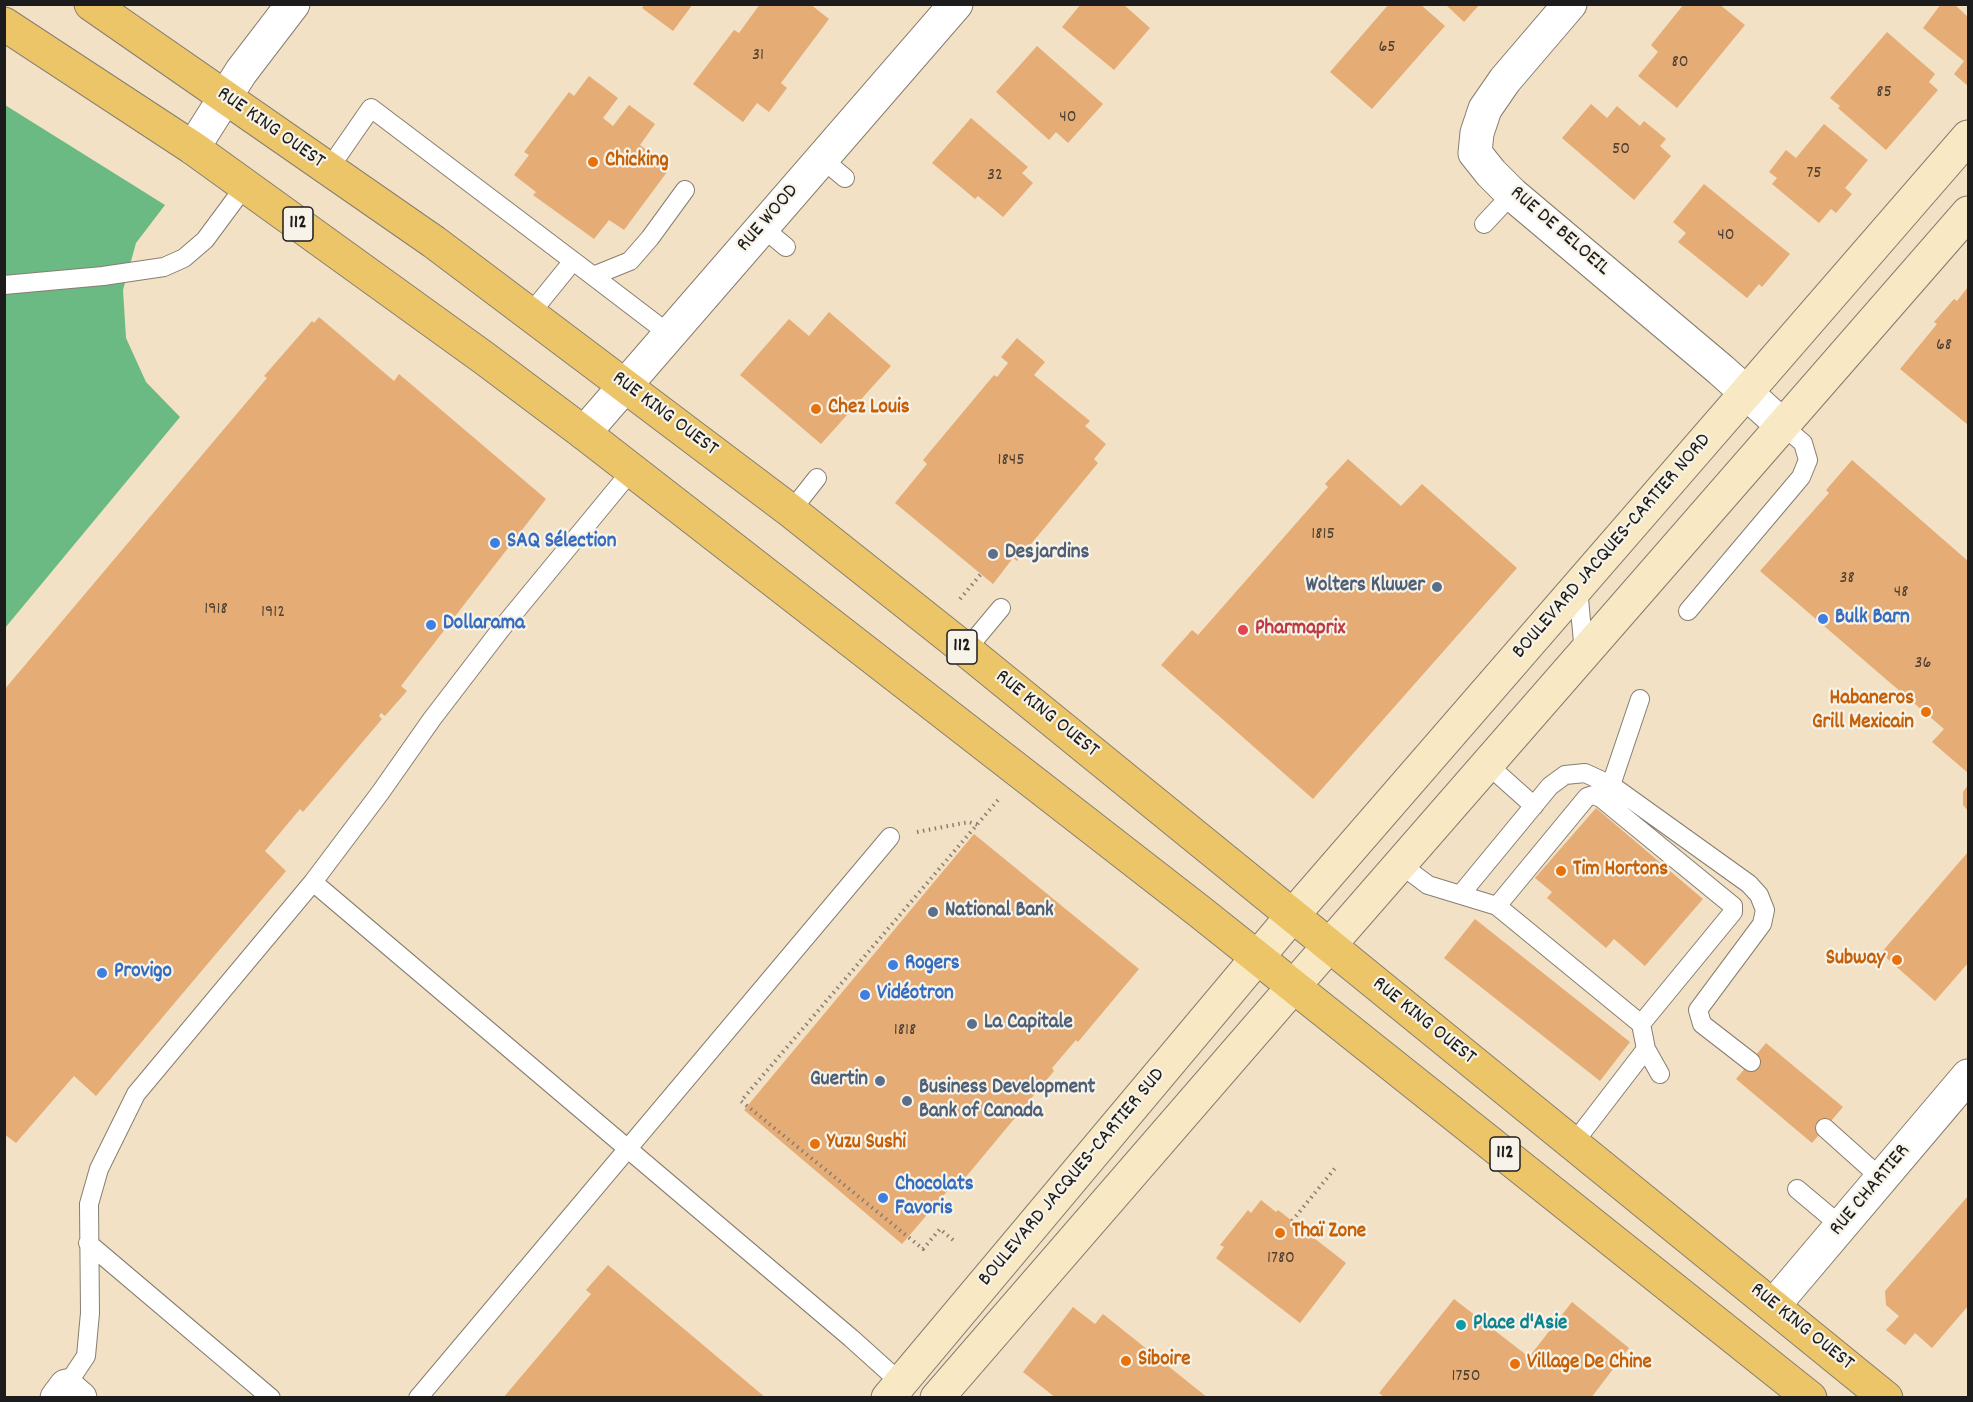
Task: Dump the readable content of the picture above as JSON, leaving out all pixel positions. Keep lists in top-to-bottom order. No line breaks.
{"streets":{"main road":["RUE KING OUEST","112","BOULEVARD JACQUES-CARTIER NORD","BOULEVARD JACQUES-CARTIER SUD"],"street":["RUE WOOD","RUE DE BELOEIL","RUE CHARTIER"]},"crossings":[["RUE KING OUEST","RUE WOOD"],["RUE KING OUEST","BOULEVARD JACQUES-CARTIER NORD"],["RUE KING OUEST","RUE CHARTIER"],["RUE WOOD","112"],["112","BOULEVARD JACQUES-CARTIER NORD"],["112","BOULEVARD JACQUES-CARTIER SUD"],["RUE DE BELOEIL","BOULEVARD JACQUES-CARTIER NORD"],["BOULEVARD JACQUES-CARTIER NORD","BOULEVARD JACQUES-CARTIER SUD"]],"places":["Chicking","Chez Louis","SAQ Sélection","Desjardins","Wolters Kluwer","Bulk Barn","Dollarama","Pharmaprix","Habaneros Grill Mexicain","Tim Hortons","National Bank","Subway","Rogers","Provigo","Vidéotron","La Capitale","Guertin","Business Development Bank of Canada","Yuzu Sushi","Chocolats Favoris","Thaï Zone","Place d'Asie","Siboire","Village De Chine"],"house_numbers":["65","31","80","85","40","50","75","32","40","68","1845","1815","38","48","1918","1912","36","1818","1780","1750"]}
